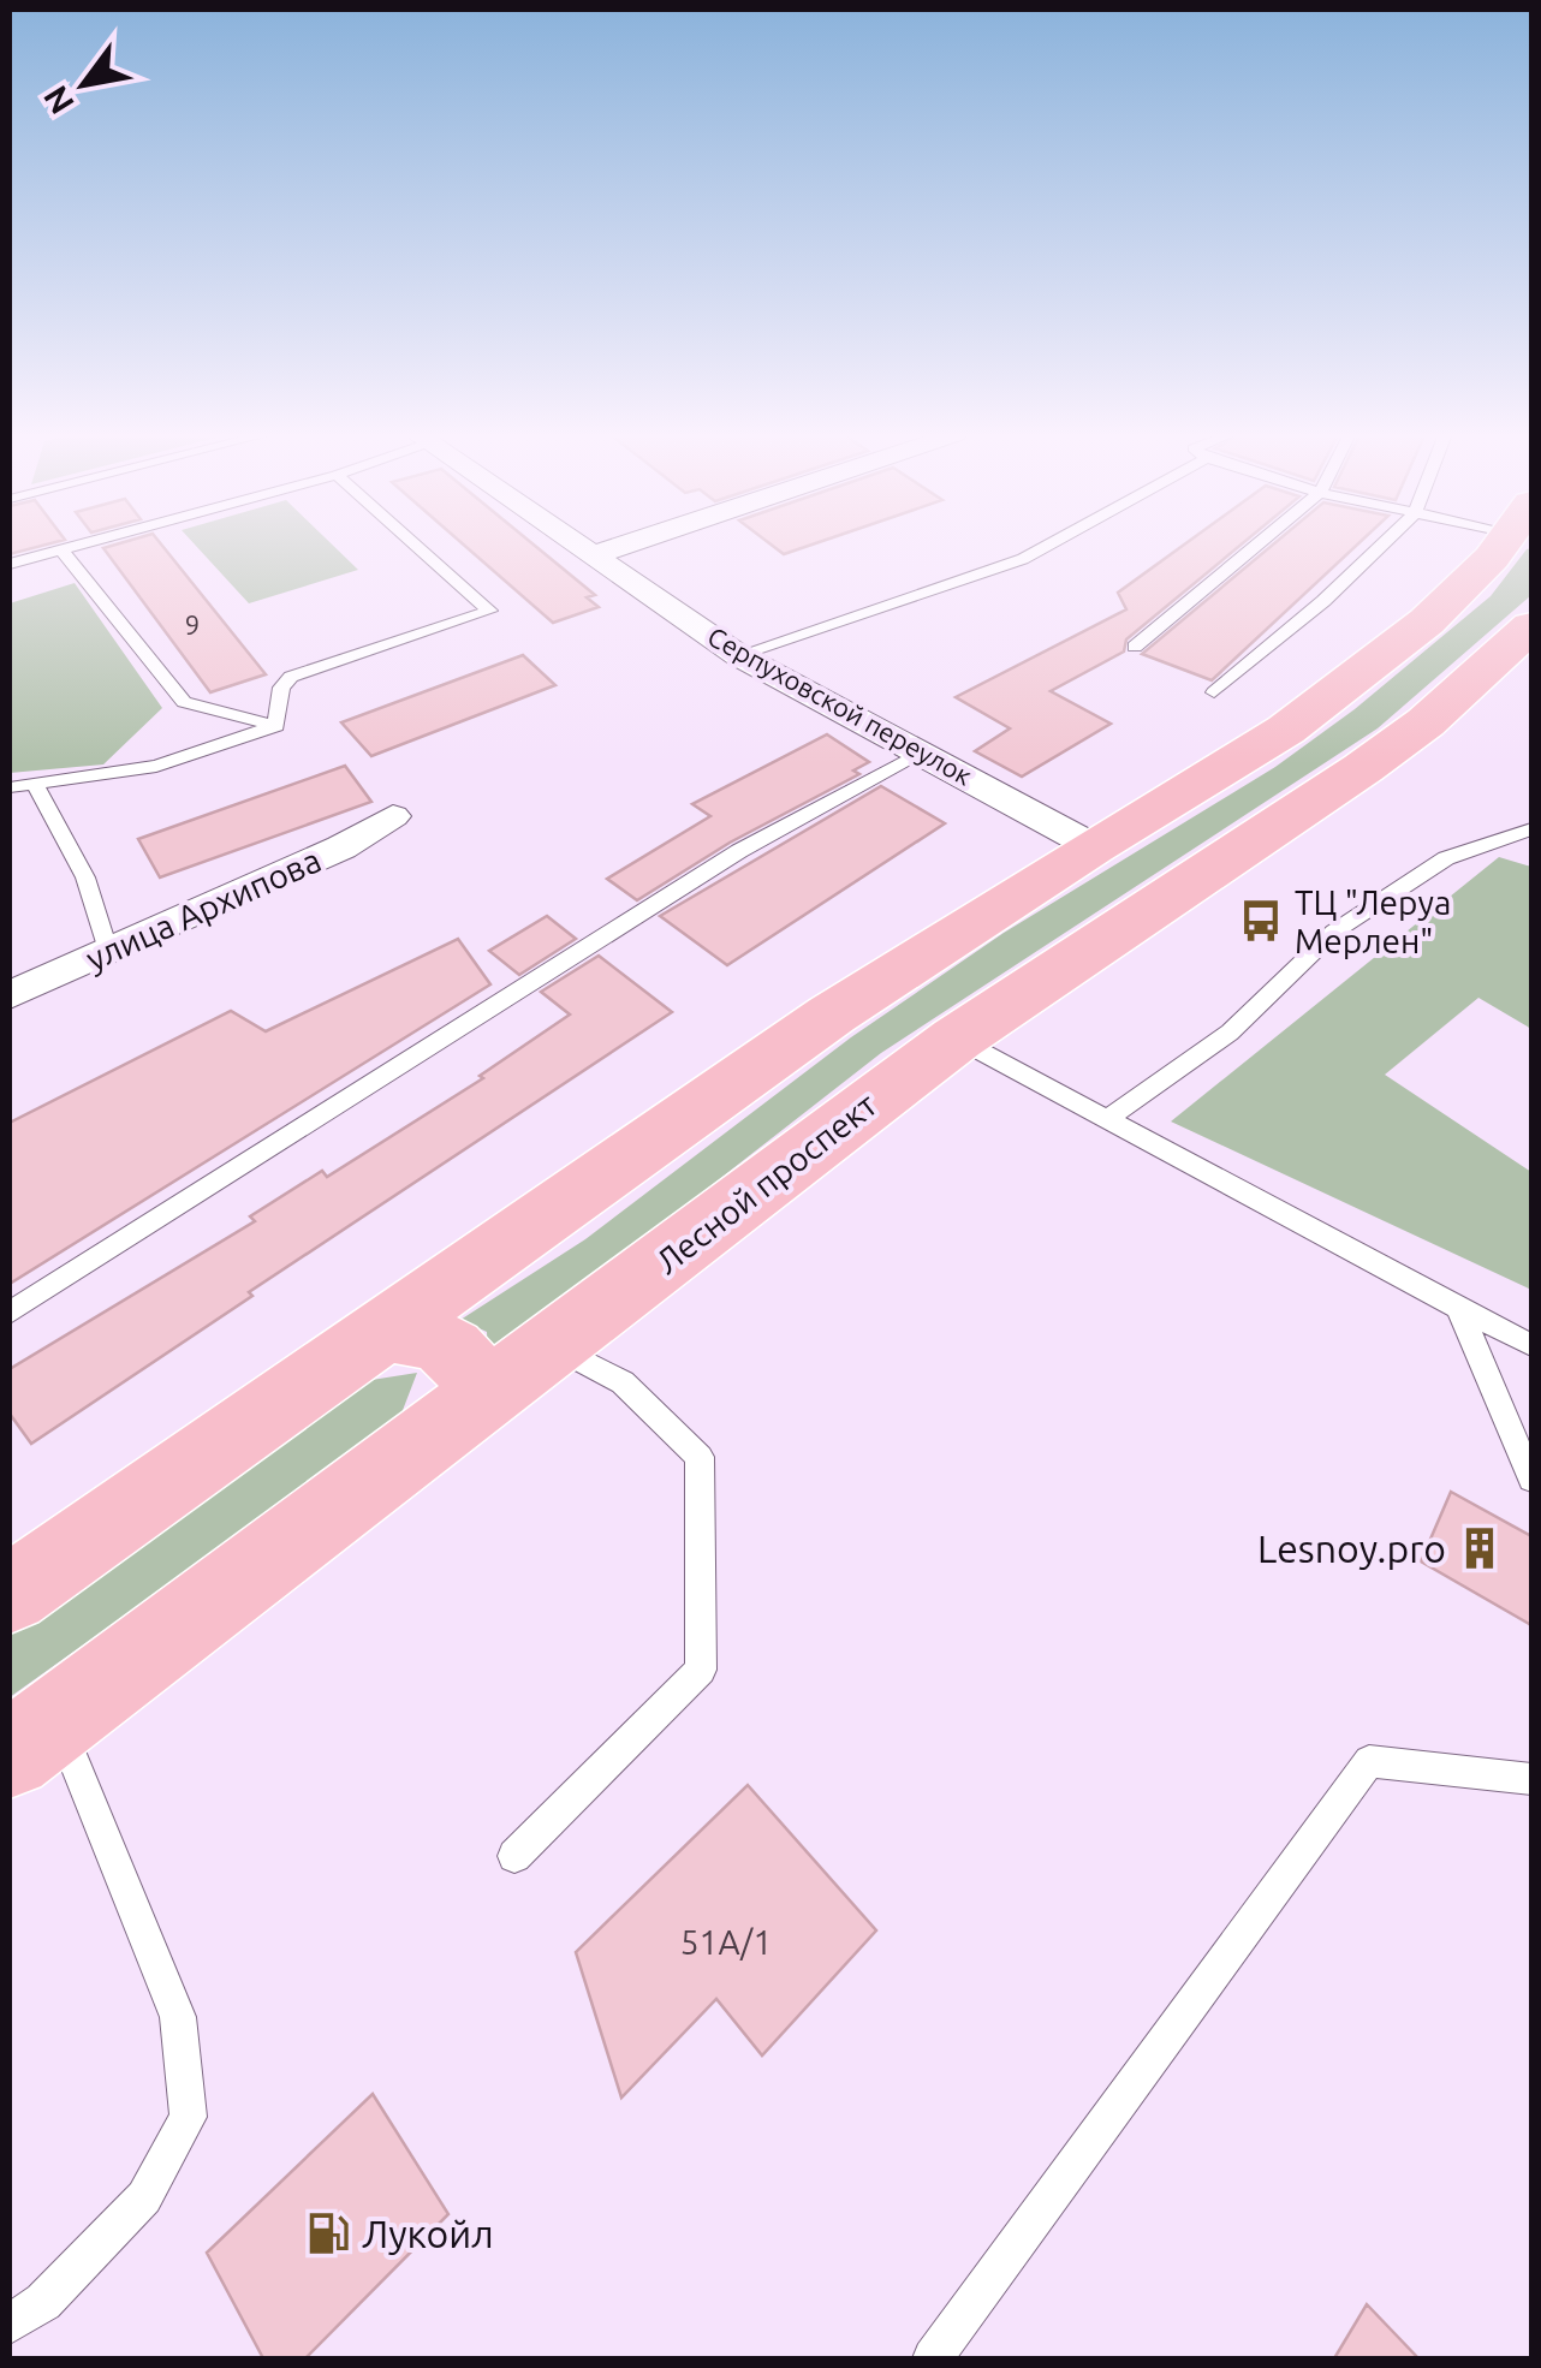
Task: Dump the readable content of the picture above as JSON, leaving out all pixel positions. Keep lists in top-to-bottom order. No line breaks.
{"streets":{"main road":["Лесной проспект"],"street":["Серпуховской переулок","улица Архипова"]},"places":{"bus stop":["ТЦ \"Леруа Мерлен\""],"building":["Lesnoy.pro"],"fuel station":["Лукойл"]},"house_numbers":["9","51А/1"],"north":"bottom left"}
